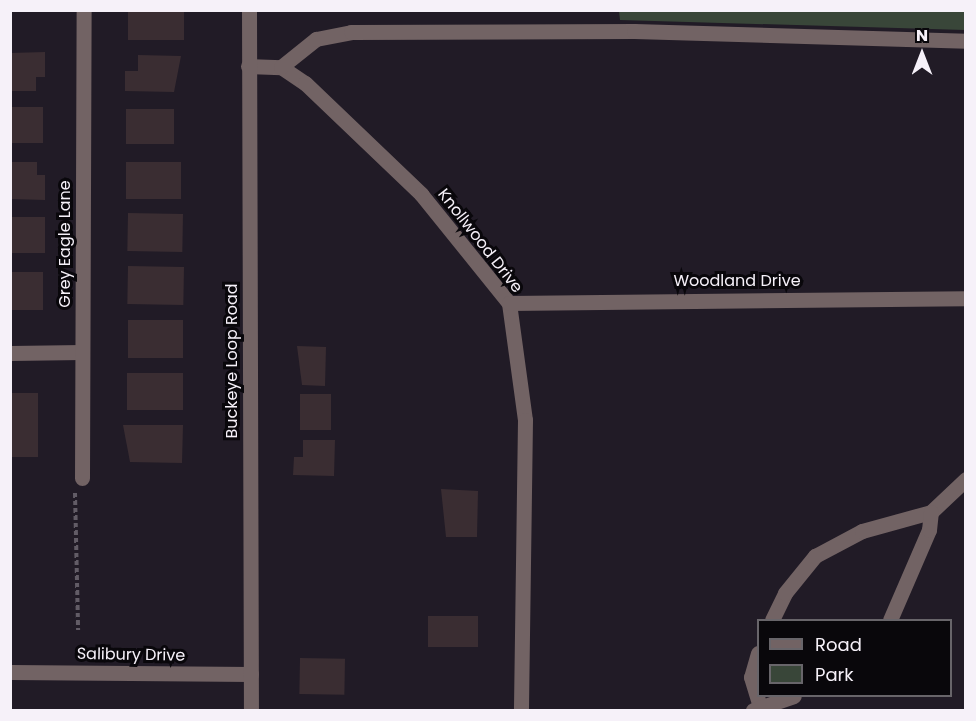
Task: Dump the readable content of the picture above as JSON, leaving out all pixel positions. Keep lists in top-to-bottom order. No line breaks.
{"streets":{"street":["Knollwood Drive","Grey Eagle Lane","Woodland Drive","Buckeye Loop Road","Salibury Drive"]},"crossings":[["Knollwood Drive","Woodland Drive"],["Buckeye Loop Road","Salibury Drive"]],"legend":["Road","Park"],"north":"top"}
